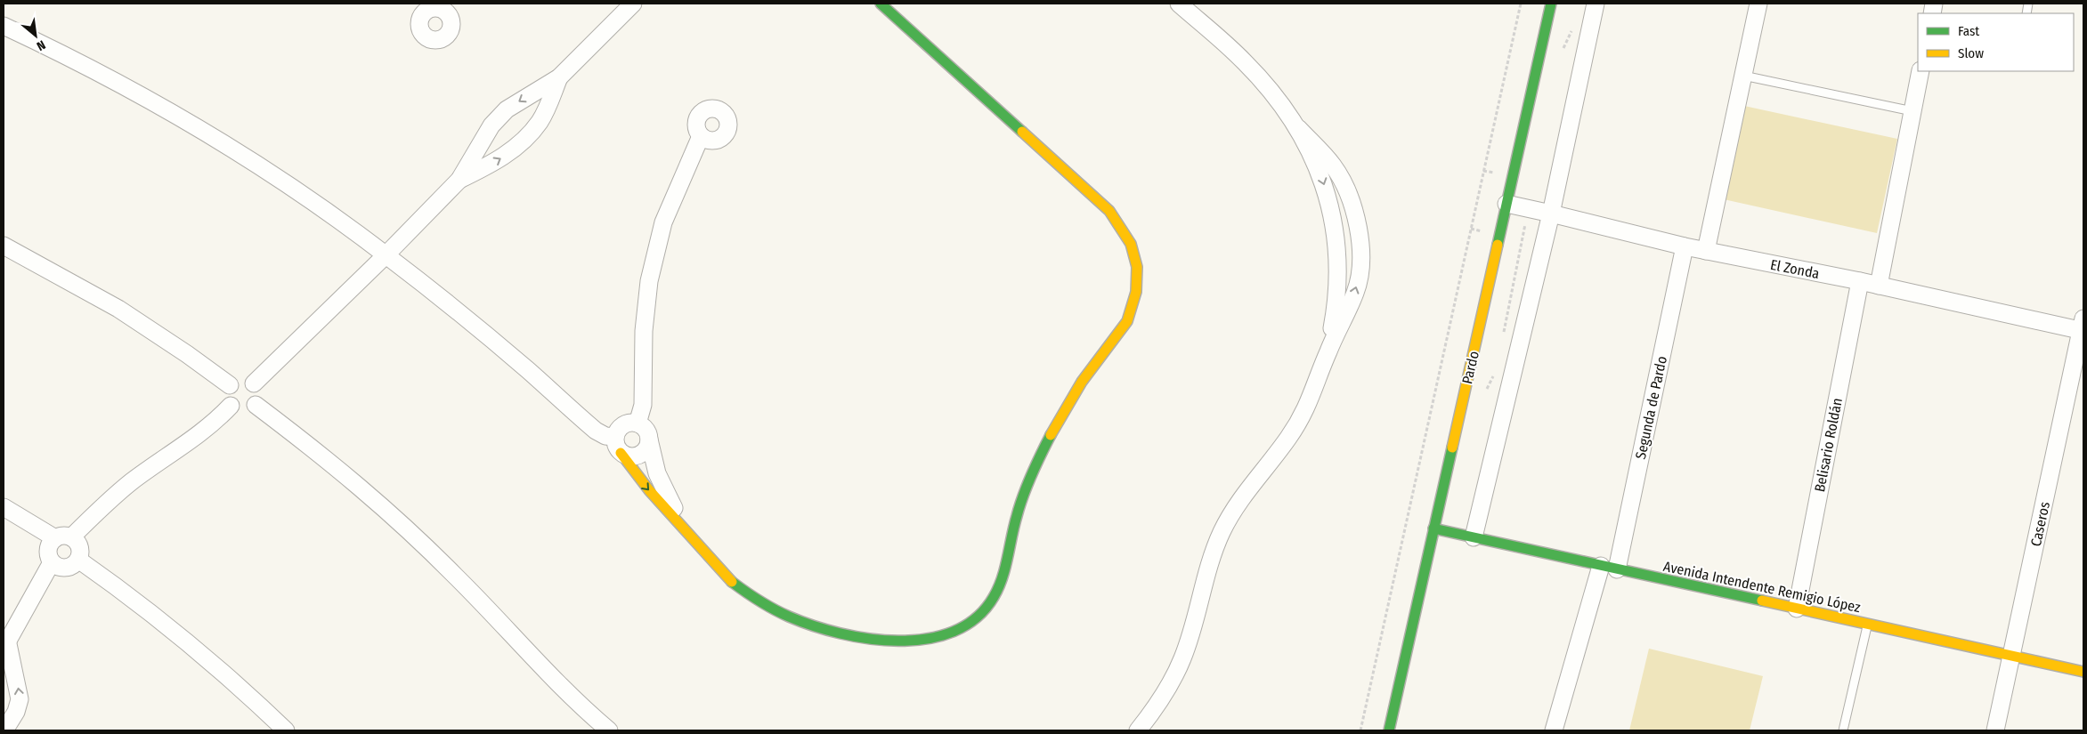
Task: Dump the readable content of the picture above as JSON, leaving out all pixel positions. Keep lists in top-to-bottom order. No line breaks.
{"streets":{"street":["El Zonda","Pardo","Segunda de Pardo","Belisario Roldán","Caseros","Avenida Intendente Remigio López"]},"crossings":[["El Zonda","Pardo"],["El Zonda","Segunda de Pardo"],["El Zonda","Belisario Roldán"],["El Zonda","Caseros"],["Pardo","Avenida Intendente Remigio López"],["Segunda de Pardo","Avenida Intendente Remigio López"],["Belisario Roldán","Avenida Intendente Remigio López"],["Caseros","Avenida Intendente Remigio López"]],"legend":["Fast","Slow"],"north":"bottom right"}
